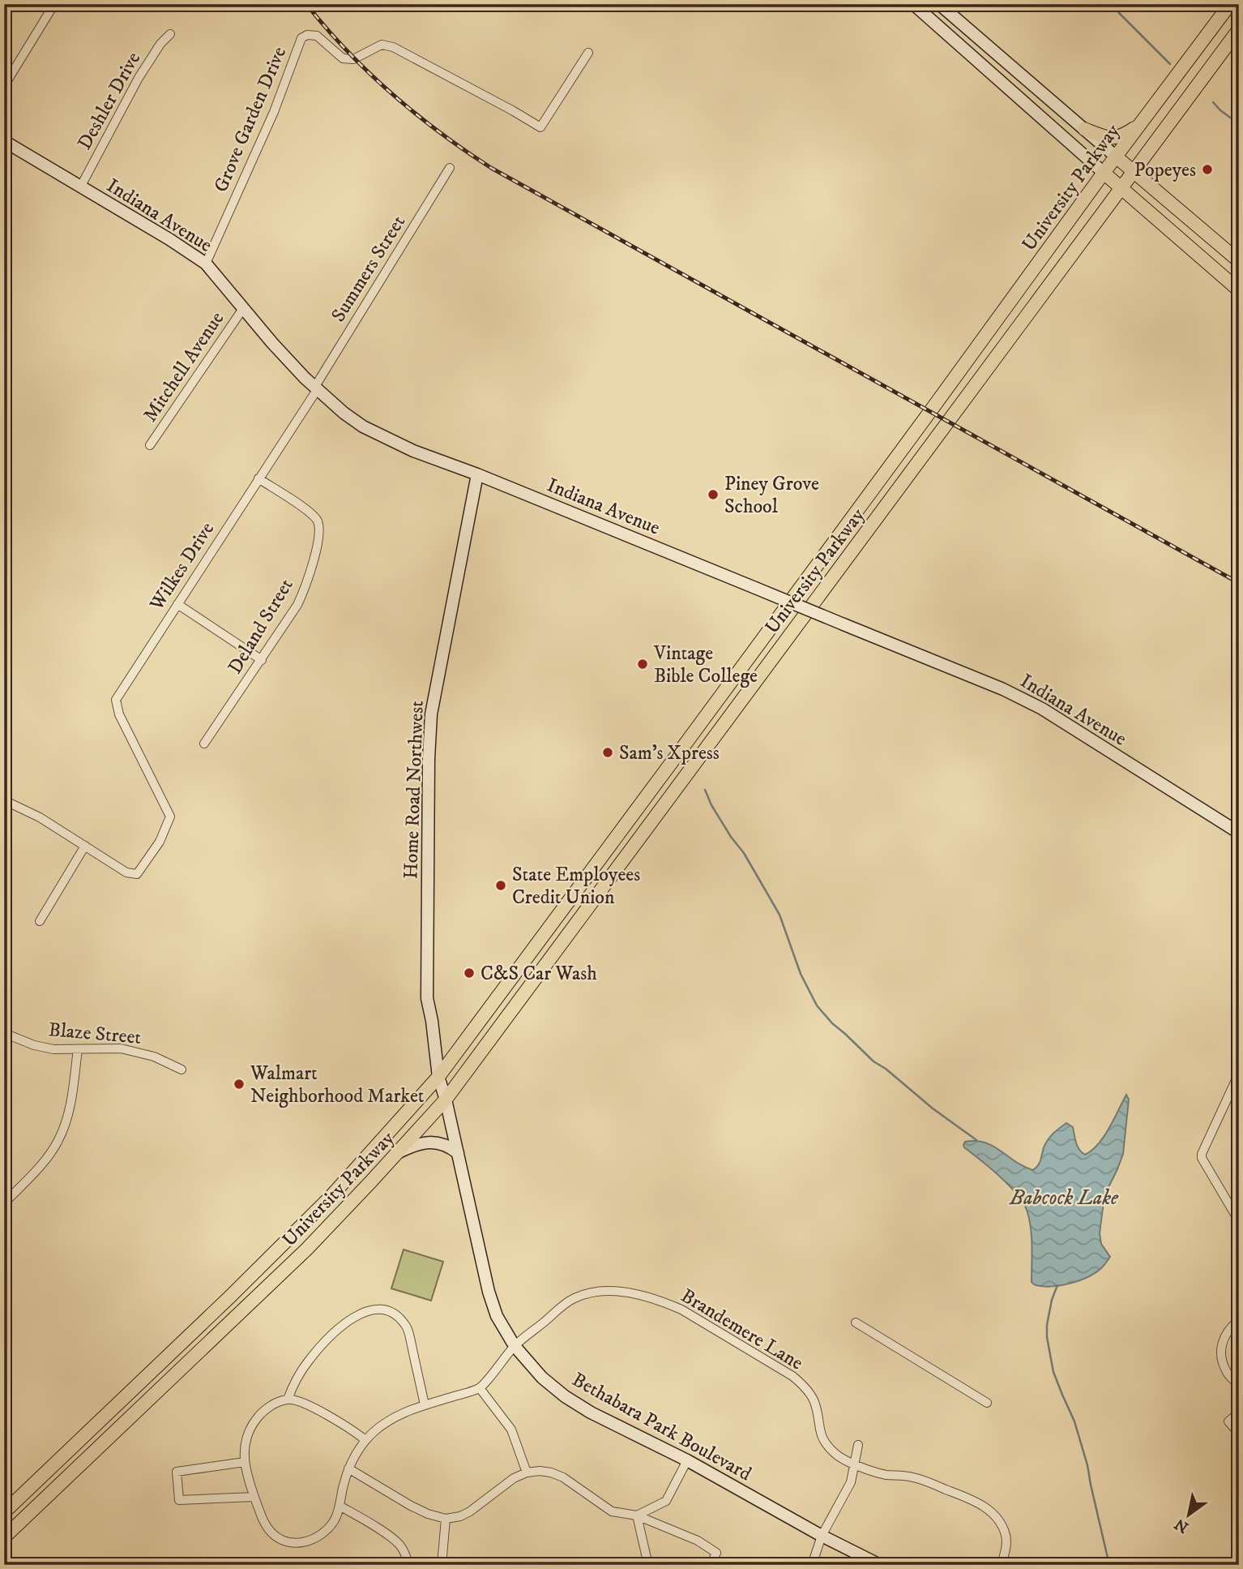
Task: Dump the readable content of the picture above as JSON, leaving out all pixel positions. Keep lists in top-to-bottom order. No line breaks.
{"streets":{"main road":["University Parkway","Indiana Avenue","Home Road Northwest","Bethabara Park Boulevard"],"street":["Deshler Drive","Grove Garden Drive","Summers Street","Mitchell Avenue","Wilkes Drive","Deland Street","Blaze Street","Brandemere Lane"]},"crossings":[["Deshler Drive","Indiana Avenue"],["Grove Garden Drive","Indiana Avenue"],["University Parkway","Home Road Northwest"],["University Parkway","Bethabara Park Boulevard"],["Indiana Avenue","Summers Street"],["Indiana Avenue","Mitchell Avenue"],["Indiana Avenue","Wilkes Drive"],["Indiana Avenue","Home Road Northwest"],["Summers Street","Wilkes Drive"],["Wilkes Drive","Deland Street"],["Home Road Northwest","Bethabara Park Boulevard"],["Brandemere Lane","Bethabara Park Boulevard"]],"water":["Babcock Lake"],"places":["Popeyes","Piney Grove School","Vintage Bible College","Sam's Xpress","State Employees Credit Union","C&S Car Wash","Walmart Neighborhood Market"],"north":"bottom left"}
